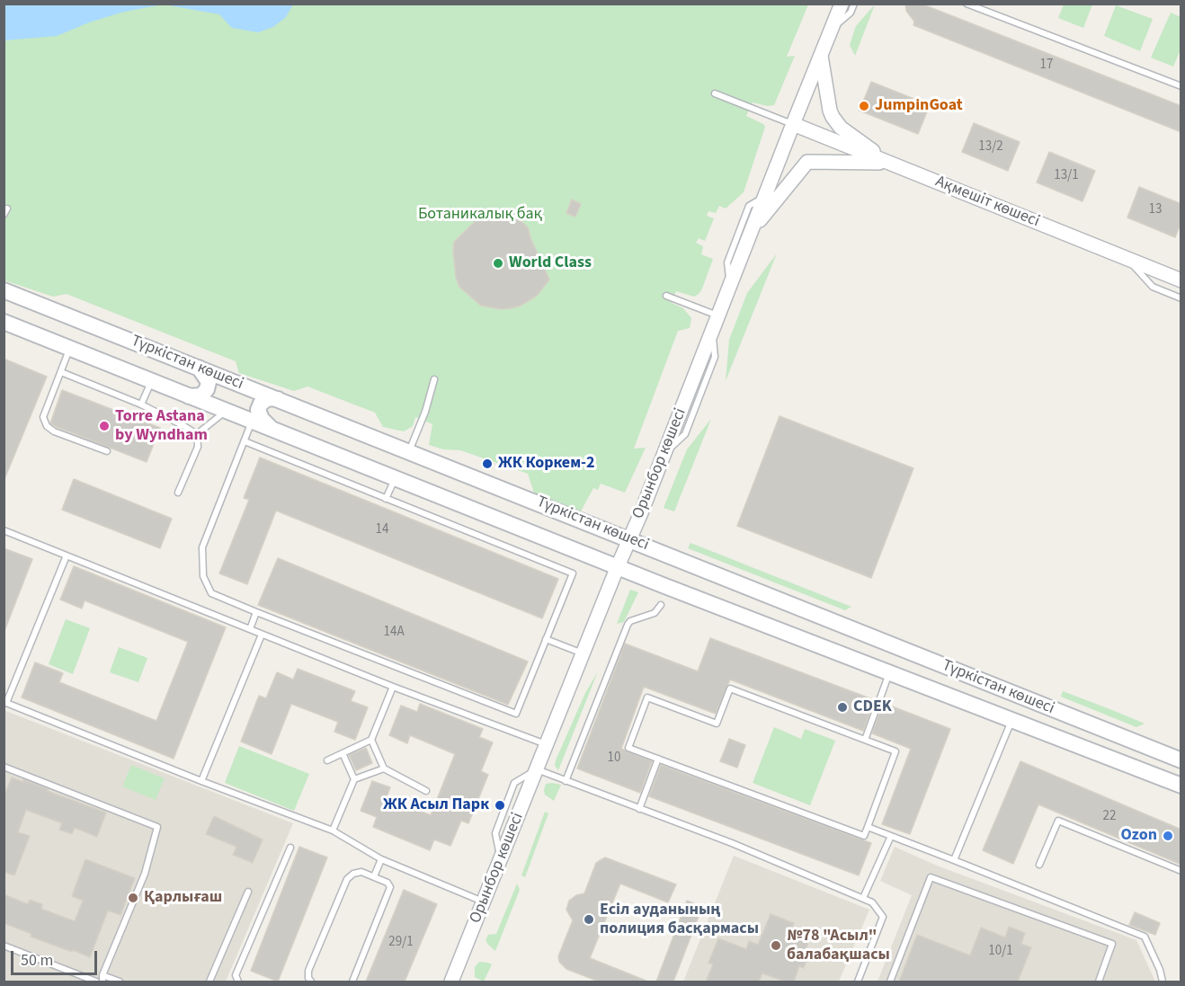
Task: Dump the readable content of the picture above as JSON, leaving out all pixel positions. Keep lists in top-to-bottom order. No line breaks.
{"streets":{"main road":["Түркістан көшесі"],"street":["Ақмешіт көшесі","Орынбор көшесі"]},"crossings":[["Ақмешіт көшесі","Орынбор көшесі"],["Түркістан көшесі","Орынбор көшесі"]],"parks":["Ботаникалық бақ"],"places":["JumpinGoat","World Class","Torre Astana by Wyndham","ЖК Коркем-2","CDEK","ЖК Асыл Парк","Ozon","Қарлығаш","Есіл ауданының полиция басқармасы","№78 \"Асыл\" балабақшасы"],"house_numbers":["17","13/2","13/1","13","14","14А","10","22","29/1","10/1"],"scale_bar":"50 m"}
